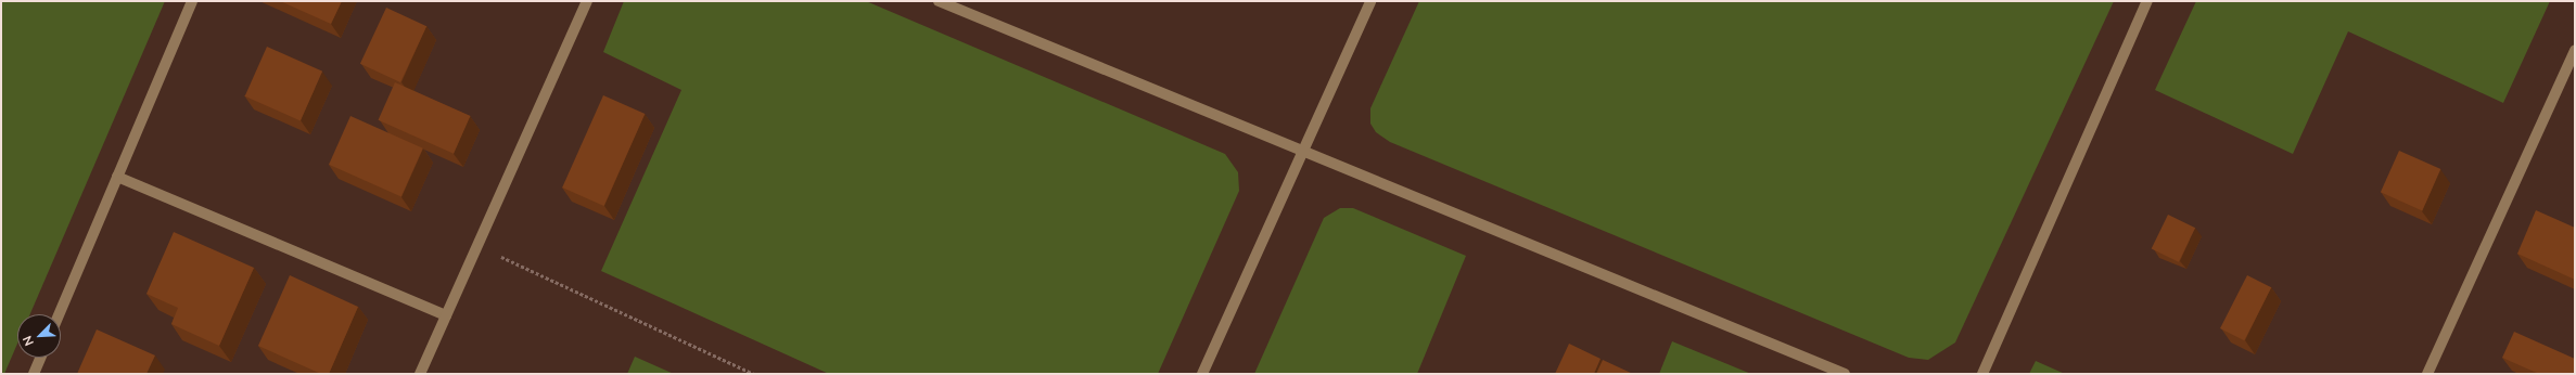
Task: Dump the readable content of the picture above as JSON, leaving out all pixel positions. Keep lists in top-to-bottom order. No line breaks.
{"north":"bottom left"}
